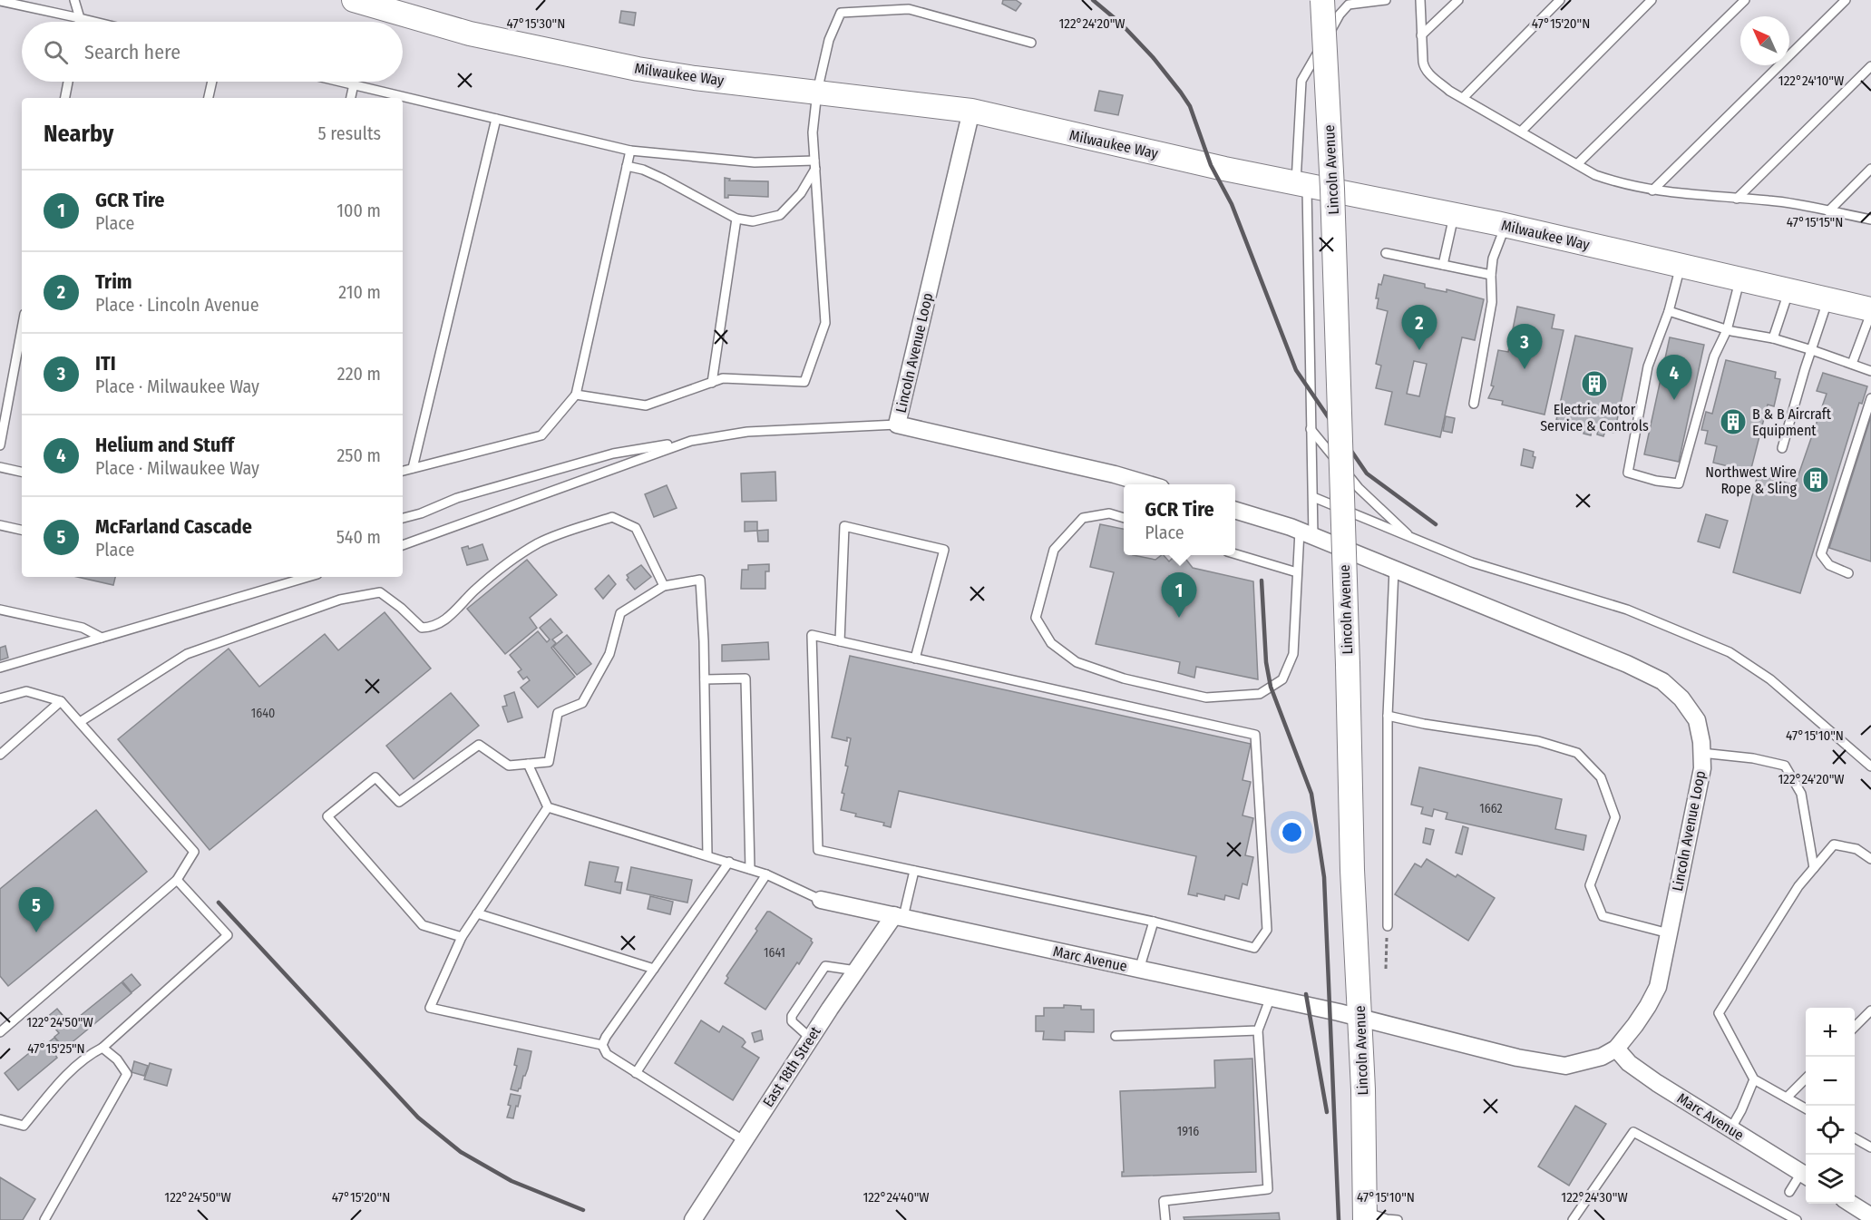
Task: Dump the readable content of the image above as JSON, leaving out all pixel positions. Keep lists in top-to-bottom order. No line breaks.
{"streets":{"street":["Milwaukee Way","Lincoln Avenue","Lincoln Avenue Loop","Marc Avenue","East 18th Street"]},"crossings":[["Milwaukee Way","Lincoln Avenue Loop"],["Lincoln Avenue","Lincoln Avenue Loop"],["Lincoln Avenue","Marc Avenue"],["Lincoln Avenue Loop","Marc Avenue"],["Marc Avenue","East 18th Street"]],"places":{"building":["Electric Motor Service & Controls","B & B Aircraft Equipment","Northwest Wire Rope & Sling"]},"house_numbers":["1640","1662","1641","1916"],"north":"top left","page":{"search":"Search here","heading":["Nearby","5 results"],"list":[{"mark":"1","name":"GCR Tire","note":"Place","value":"100 m"},{"mark":"2","name":"Trim","note":"Place · Lincoln Avenue","value":"210 m"},{"mark":"3","name":"ITI","note":"Place · Milwaukee Way","value":"220 m"},{"mark":"4","name":"Helium and Stuff","note":"Place · Milwaukee Way","value":"250 m"},{"mark":"5","name":"McFarland Cascade","note":"Place","value":"540 m"}],"pins":["2","3","4","1","5"],"popup":["GCR Tire","Place"],"map_buttons":["+","−"]},"coordinates":["47°15'30\"N","122°24'20\"W","47°15'20\"N","122°24'10\"W","47°15'15\"N","47°15'10\"N","122°24'50\"W","47°15'25\"N","122°24'40\"W","122°24'30\"W"]}
